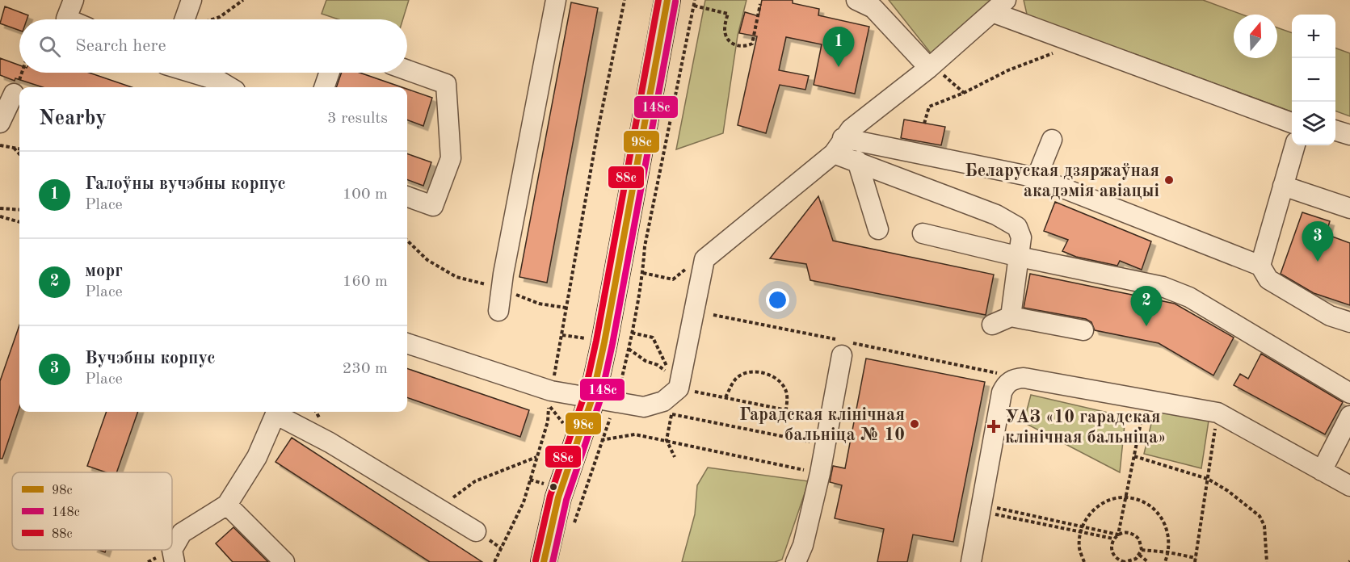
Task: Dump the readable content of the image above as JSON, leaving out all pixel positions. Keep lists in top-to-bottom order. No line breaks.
{"places":{"other":["Беларуская дзяржаўная акадэмія авіацыі","Гарадская клінічная бальніца № 10"],"health":["УАЗ «10 гарадская клінічная бальніца»"]},"lines":["transit line 98с","transit line 88с","transit line 148с"],"legend":["98с","148с","88с"],"north":"top","page":{"map_buttons":["+","−"],"search":"Search here","pins":["1","3","2"],"heading":["Nearby","3 results"],"list":[{"mark":"1","name":"Галоўны вучэбны корпус","note":"Place","value":"100 m"},{"mark":"2","name":"морг","note":"Place","value":"160 m"},{"mark":"3","name":"Вучэбны корпус","note":"Place","value":"230 m"}]}}
